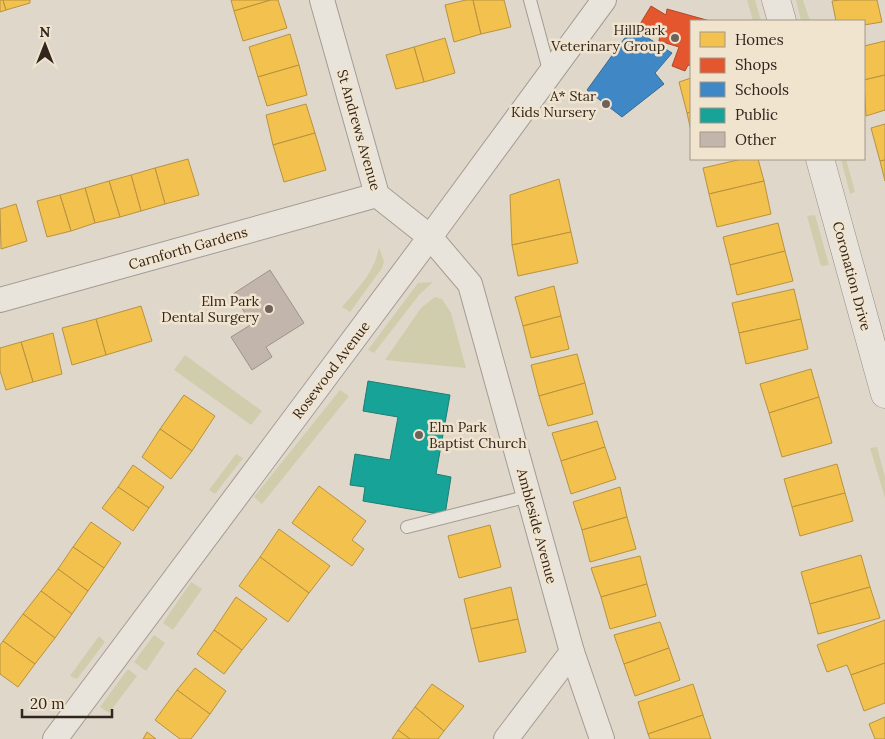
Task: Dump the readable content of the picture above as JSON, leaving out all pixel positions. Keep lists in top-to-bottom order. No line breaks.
{"streets":{"street":["St Andrews Avenue","Carnforth Gardens","Coronation Drive","Rosewood Avenue","Ambleside Avenue"]},"crossings":[["St Andrews Avenue","Carnforth Gardens"],["St Andrews Avenue","Rosewood Avenue"],["St Andrews Avenue","Ambleside Avenue"],["Rosewood Avenue","Ambleside Avenue"]],"places":["HillPark Veterinary Group","A* Star Kids Nursery","Elm Park Dental Surgery","Elm Park Baptist Church"],"legend":["Homes","Shops","Schools","Public","Other"],"scale_bar":"20 m","north":"top"}
